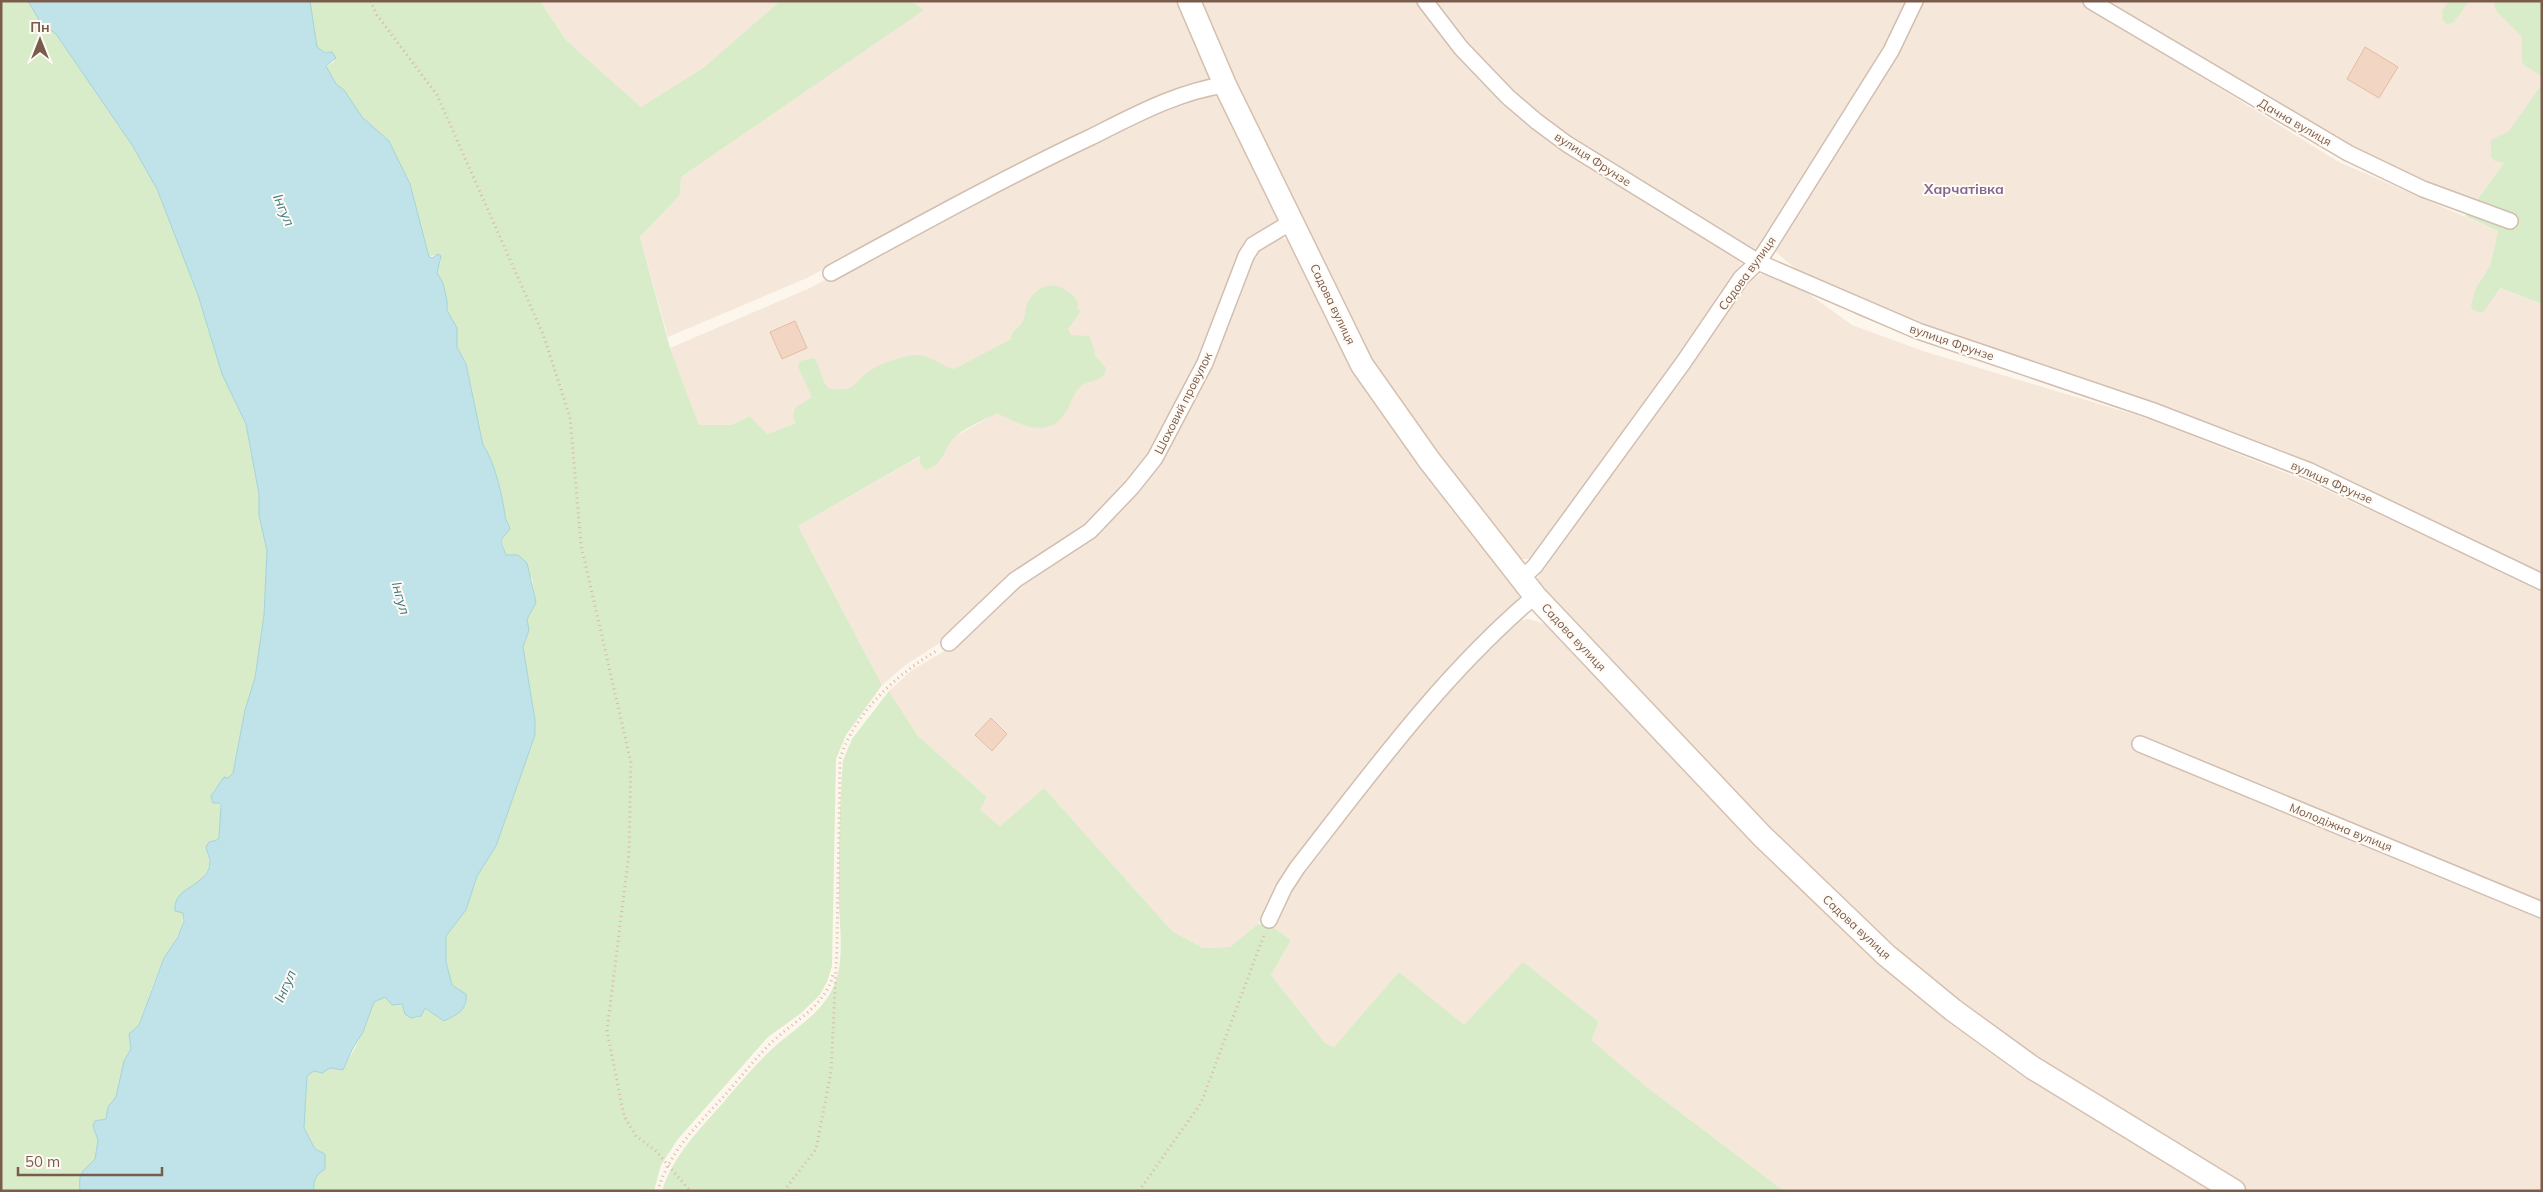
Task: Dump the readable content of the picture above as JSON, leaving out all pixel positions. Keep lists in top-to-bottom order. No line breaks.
{"streets":{"street":["Дачна вулиця","вулиця Фрунзе","Садова вулиця","Шаховий провулок","Молодіжна вулиця"]},"crossings":[["вулиця Фрунзе","Садова вулиця"],["Садова вулиця","Шаховий провулок"]],"districts":["Харчатівка"],"water":["Інгул"],"scale_bar":"50 m","north":"top"}
